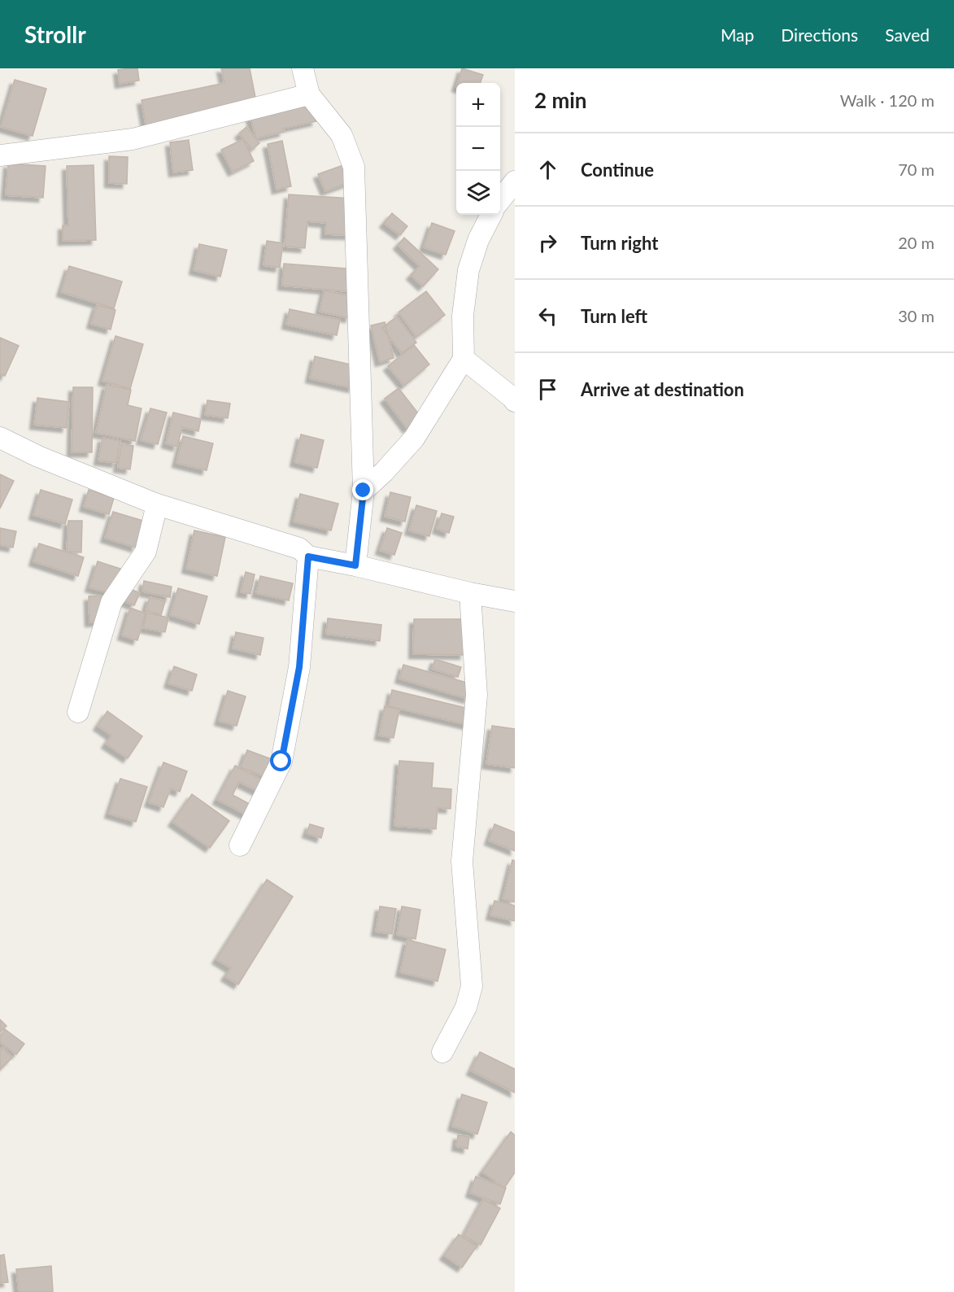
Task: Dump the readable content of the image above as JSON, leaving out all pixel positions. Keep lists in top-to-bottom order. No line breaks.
{"page":{"header":"Strollr","nav":["Map","Directions","Saved"],"heading":["2 min","Walk · 120 m"],"map_buttons":["+","−"],"list":[["Continue","70 m"],["Turn right","20 m"],["Turn left","30 m"],"Arrive at destination"]}}
